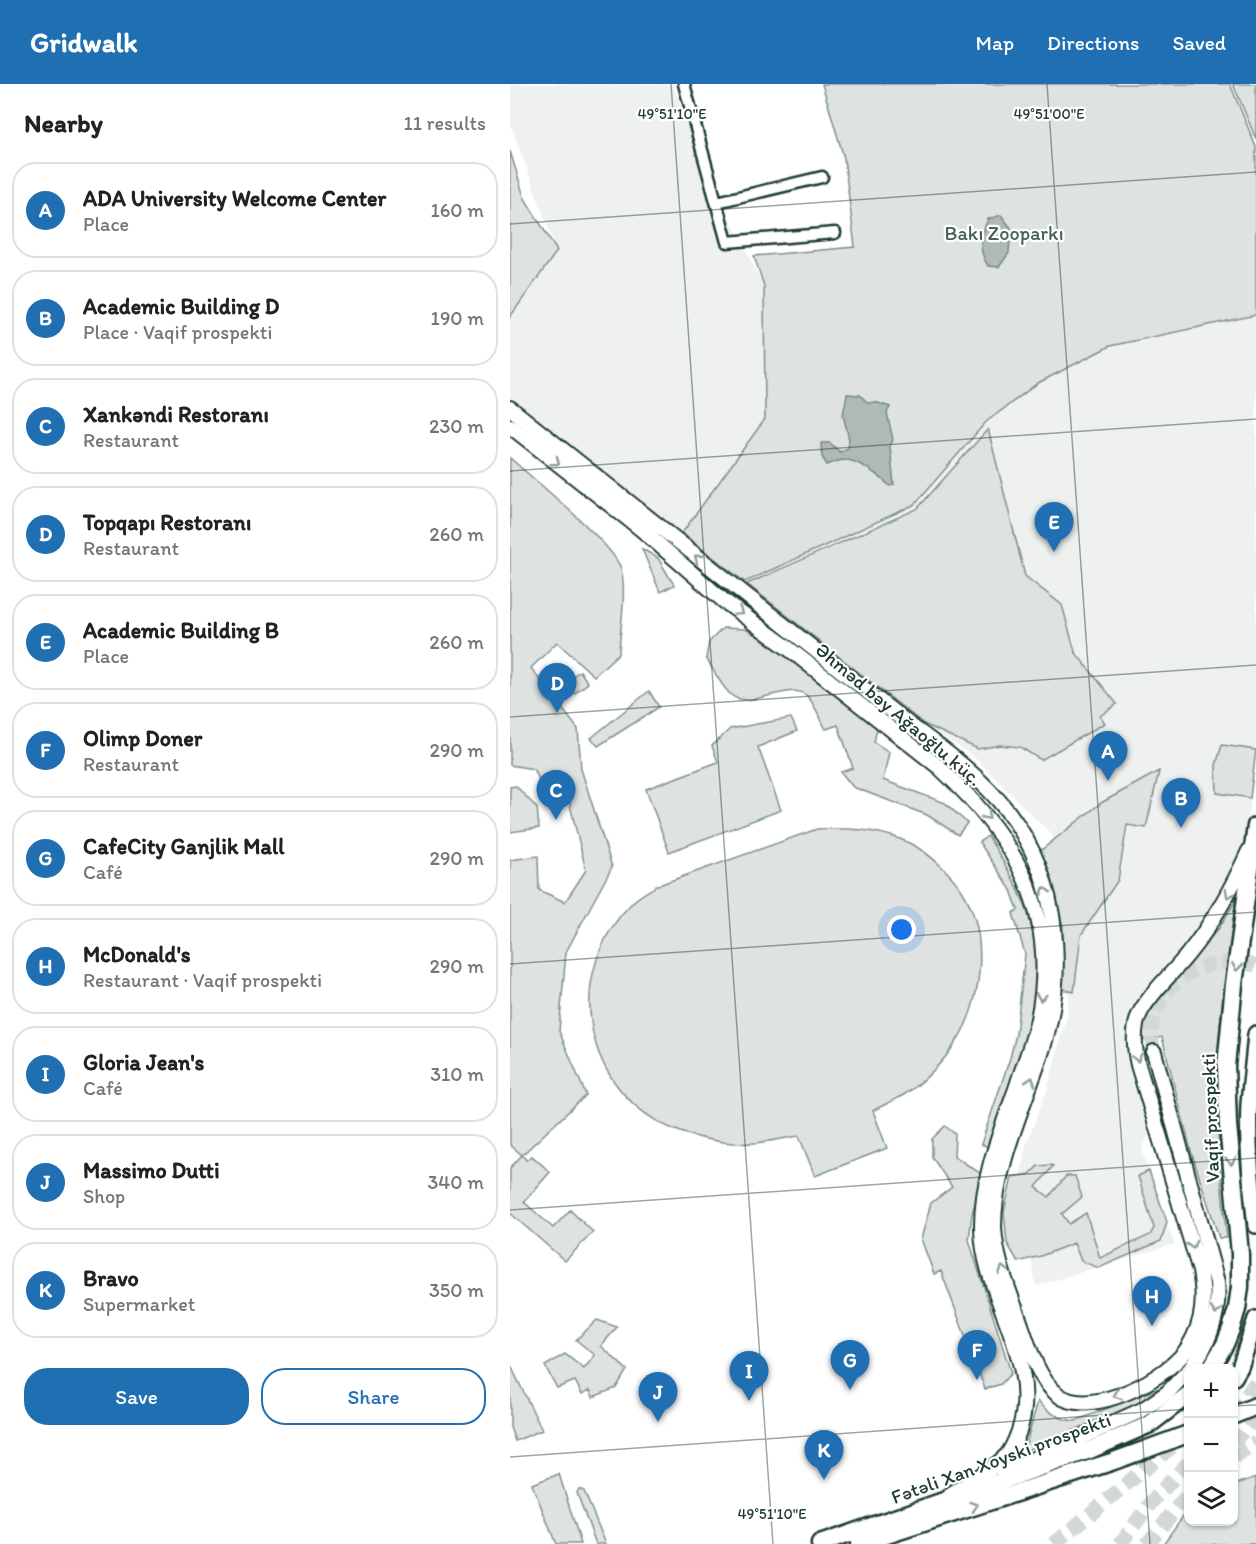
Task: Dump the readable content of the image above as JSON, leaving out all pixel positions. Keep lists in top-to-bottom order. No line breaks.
{"streets":{"main road":["Vaqif prospekti","Fətəli Xan Xoyski prospekti"],"street":["Əhməd bəy Ağaoğlu küç."]},"crossings":[["Əhməd bəy Ağaoğlu küç.","Vaqif prospekti"],["Əhməd bəy Ağaoğlu küç.","Fətəli Xan Xoyski prospekti"]],"parks":["Bakı Zooparkı"],"page":{"header":"Gridwalk","nav":["Map","Directions","Saved"],"heading":["Nearby","11 results"],"list":[{"mark":"A","name":"ADA University Welcome Center","note":"Place","value":"160 m"},{"mark":"B","name":"Academic Building D","note":"Place · Vaqif prospekti","value":"190 m"},{"mark":"C","name":"Xankəndi Restoranı","note":"Restaurant","value":"230 m"},{"mark":"D","name":"Topqapı Restoranı","note":"Restaurant","value":"260 m"},{"mark":"E","name":"Academic Building B","note":"Place","value":"260 m"},{"mark":"F","name":"Olimp Doner","note":"Restaurant","value":"290 m"},{"mark":"G","name":"CafeCity Ganjlik Mall","note":"Café","value":"290 m"},{"mark":"H","name":"McDonald's","note":"Restaurant · Vaqif prospekti","value":"290 m"},{"mark":"I","name":"Gloria Jean's","note":"Café","value":"310 m"},{"mark":"J","name":"Massimo Dutti","note":"Shop","value":"340 m"},{"mark":"K","name":"Bravo","note":"Supermarket","value":"350 m"}],"pins":["E","D","A","C","B","H","F","G","I","J","K"],"buttons":["Save","Share"],"map_buttons":["+","−"]},"coordinates":["49°51'10\"E","49°51'00\"E"]}
